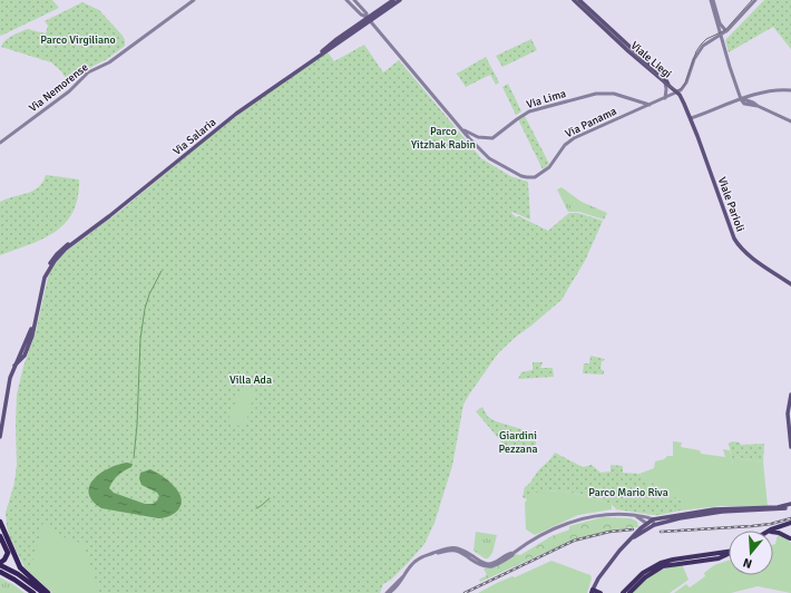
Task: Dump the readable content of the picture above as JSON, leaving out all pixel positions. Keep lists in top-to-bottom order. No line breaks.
{"streets":{"main road":["Viale Liegi","Via Salaria","Viale Parioli"],"street":["Via Nemorense","Via Lima","Via Panama"]},"crossings":[["Viale Liegi","Viale Parioli"],["Via Lima","Via Panama"],["Via Panama","Viale Parioli"]],"parks":["Parco Virgiliano","Parco Yitzhak Rabin","Villa Ada","Giardini Pezzana","Parco Mario Riva"],"north":"bottom"}
